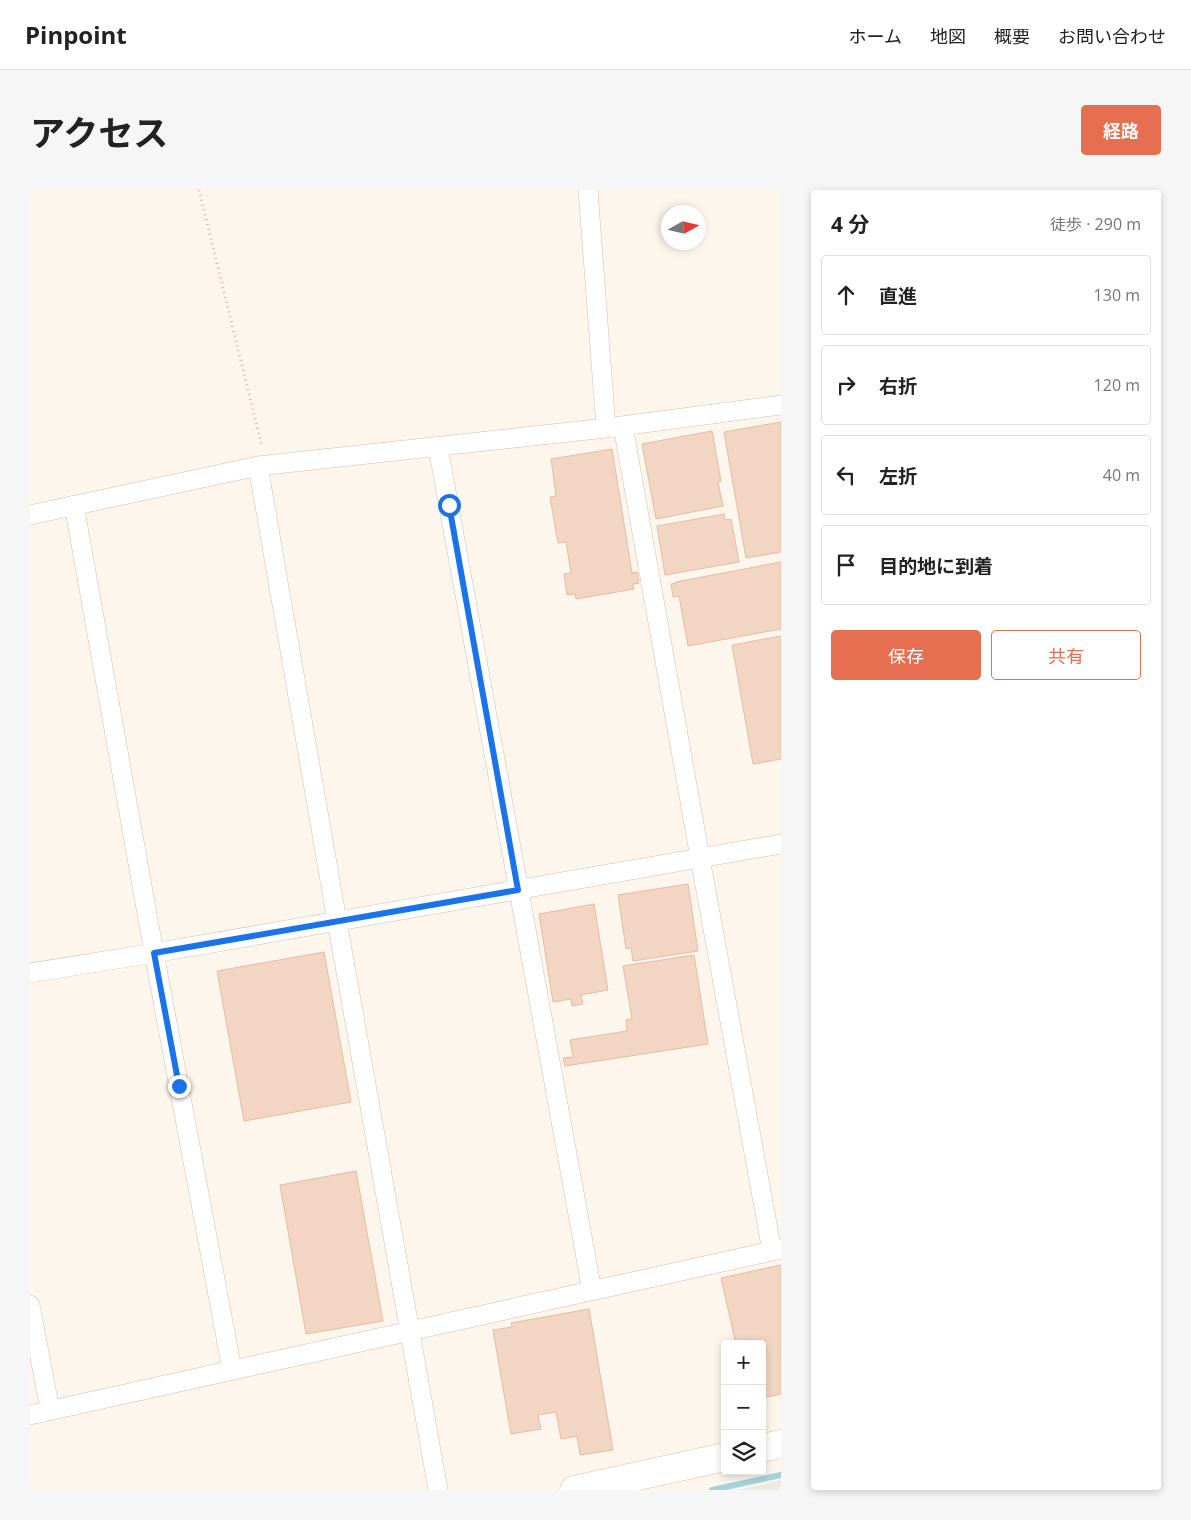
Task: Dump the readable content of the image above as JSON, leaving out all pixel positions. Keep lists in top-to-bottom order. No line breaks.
{"north":"right","page":{"header":"Pinpoint","nav":["ホーム","地図","概要","お問い合わせ"],"title":"アクセス","buttons":["経路",["保存","共有"]],"heading":["4 分","徒歩 · 290 m"],"list":[["直進","130 m"],["右折","120 m"],["左折","40 m"],"目的地に到着"],"map_buttons":["+","−"]}}
